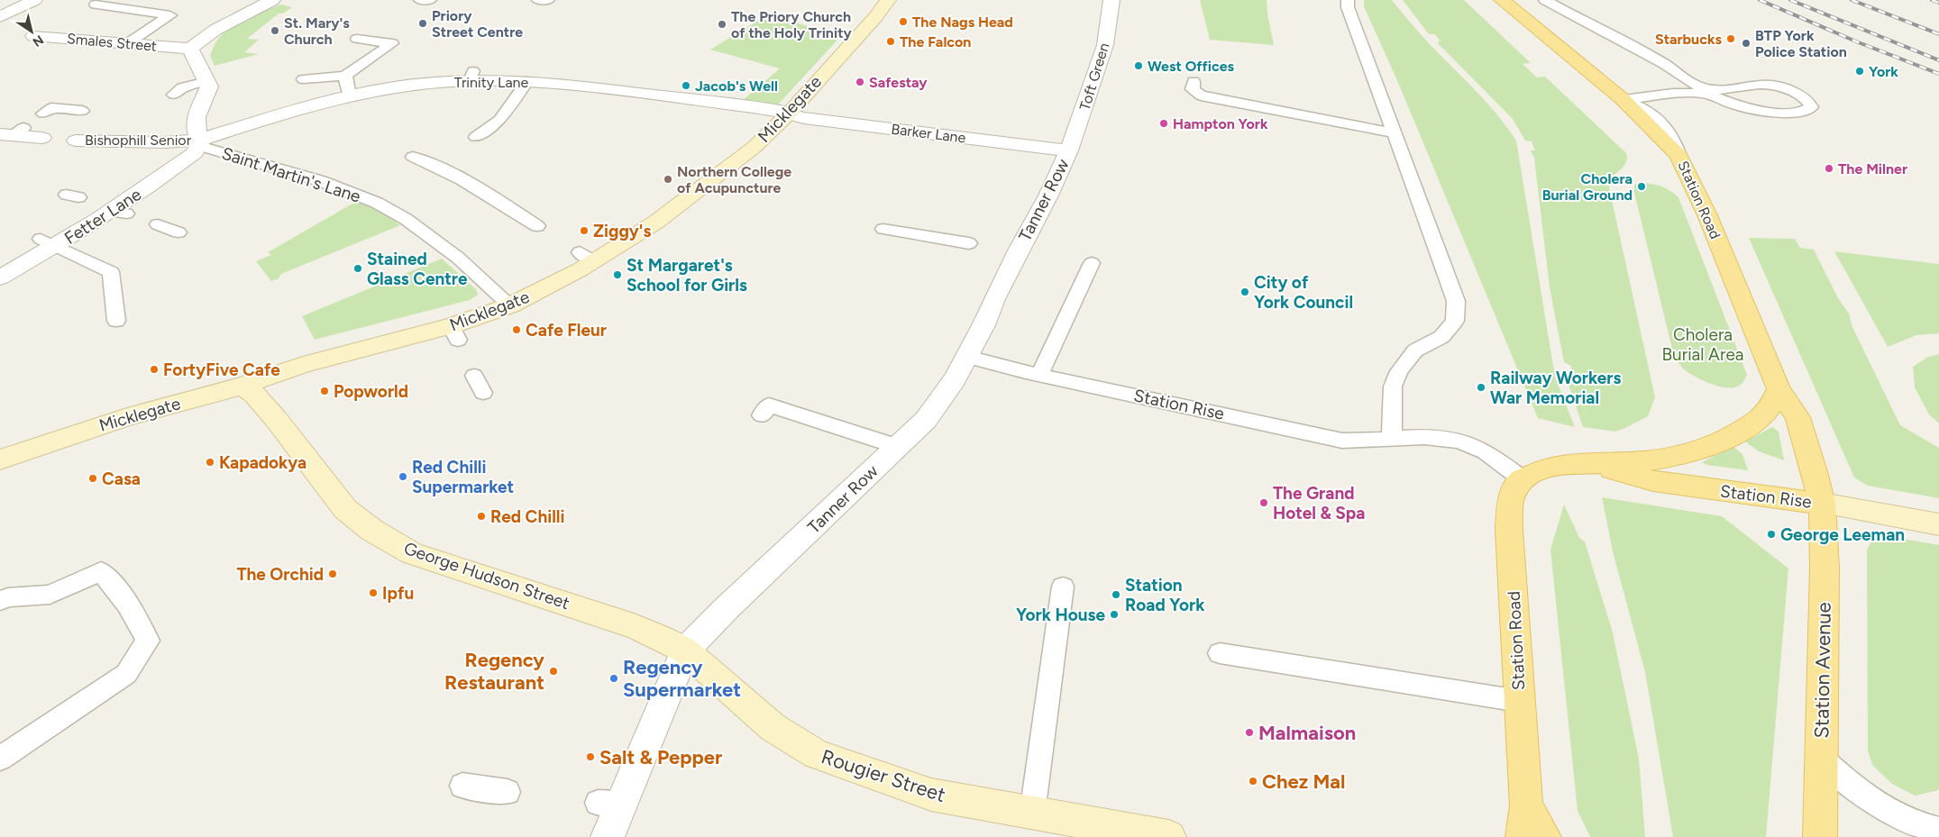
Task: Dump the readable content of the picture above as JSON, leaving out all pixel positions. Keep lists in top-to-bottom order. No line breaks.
{"streets":{"main road":["Micklegate","Station Road","Station Rise","George Hudson Street","Station Avenue","Rougier Street"],"street":["Smales Street","Toft Green","Trinity Lane","Barker Lane","Bishophill Senior","Tanner Row","Fetter Lane"],"lane":["Saint Martin's Lane"]},"crossings":[["Toft Green","Barker Lane"],["Toft Green","Tanner Row"],["Trinity Lane","Micklegate"],["Trinity Lane","Barker Lane"],["Trinity Lane","Bishophill Senior"],["Trinity Lane","Saint Martin's Lane"],["Trinity Lane","Fetter Lane"],["Micklegate","Barker Lane"],["Micklegate","Saint Martin's Lane"],["Micklegate","George Hudson Street"],["Barker Lane","Tanner Row"],["Bishophill Senior","Saint Martin's Lane"],["Bishophill Senior","Fetter Lane"],["Saint Martin's Lane","Fetter Lane"],["Tanner Row","Station Rise"],["Tanner Row","George Hudson Street"],["Tanner Row","Rougier Street"],["Station Road","Station Rise"],["Station Road","Station Avenue"],["Station Rise","Station Avenue"],["George Hudson Street","Rougier Street"]],"parks":["Cholera Burial Area"],"places":["The Nags Head","Priory Street Centre","The Priory Church of the Holy Trinity","St. Mary's Church","Starbucks","The Falcon","BTP York Police Station","West Offices","York","Safestay","Jacob's Well","Hampton York","The Milner","Northern College of Acupuncture","Cholera Burial Ground","Ziggy's","Stained Glass Centre","St Margaret's School for Girls","City of York Council","Cafe Fleur","FortyFive Cafe","Railway Workers War Memorial","Popworld","Kapadokya","Red Chilli Supermarket","Casa","The Grand Hotel & Spa","Red Chilli","George Leeman","The Orchid","Ipfu","Station Road York","York House","Regency Restaurant","Regency Supermarket","Malmaison","Salt & Pepper","Chez Mal"],"north":"bottom right"}
